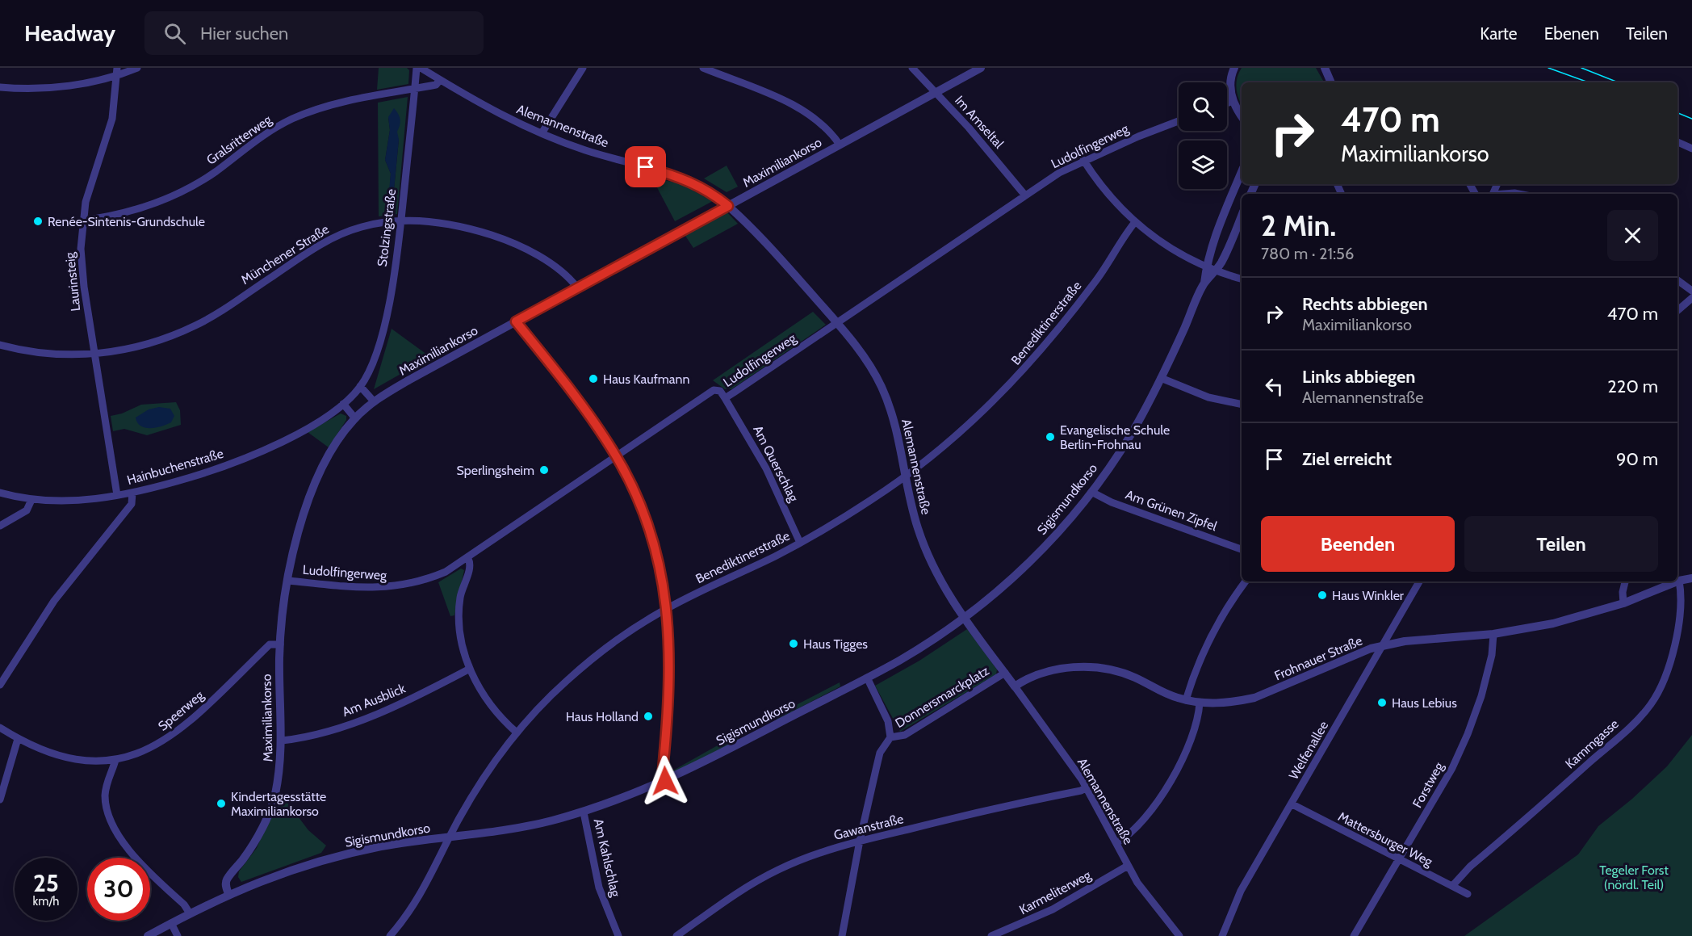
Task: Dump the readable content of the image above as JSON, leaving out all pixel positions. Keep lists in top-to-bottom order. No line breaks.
{"streets":{"street":["Im Amseltal","Alemannenstraße","Gralsritterweg","Ludolfingerweg","Maximiliankorso","Stolzingstraße","Münchener Straße","Laurinsteig","Benediktinerstraße","Am Querschlag","Hainbuchenstraße","Sigismundkorso","Am Grünen Zipfel","Frohnauer Straße","Donnersmarckplatz","Am Ausblick","Speerweg","Kammgasse","Welfenallee","Forstweg","Gawanstraße","Mattersburger Weg","Am Kahlschlag","Karmeliterweg"]},"crossings":[["Im Amseltal","Ludolfingerweg"],["Im Amseltal","Maximiliankorso"],["Alemannenstraße","Gralsritterweg"],["Alemannenstraße","Ludolfingerweg"],["Alemannenstraße","Maximiliankorso"],["Alemannenstraße","Stolzingstraße"],["Alemannenstraße","Benediktinerstraße"],["Alemannenstraße","Sigismundkorso"],["Alemannenstraße","Frohnauer Straße"],["Alemannenstraße","Donnersmarckplatz"],["Alemannenstraße","Gawanstraße"],["Alemannenstraße","Karmeliterweg"],["Gralsritterweg","Stolzingstraße"],["Gralsritterweg","Laurinsteig"],["Ludolfingerweg","Maximiliankorso"],["Ludolfingerweg","Am Querschlag"],["Maximiliankorso","Münchener Straße"],["Maximiliankorso","Sigismundkorso"],["Maximiliankorso","Am Ausblick"],["Maximiliankorso","Speerweg"],["Stolzingstraße","Münchener Straße"],["Stolzingstraße","Hainbuchenstraße"],["Münchener Straße","Laurinsteig"],["Laurinsteig","Hainbuchenstraße"],["Benediktinerstraße","Am Querschlag"],["Benediktinerstraße","Sigismundkorso"],["Sigismundkorso","Am Grünen Zipfel"],["Sigismundkorso","Am Kahlschlag"],["Frohnauer Straße","Kammgasse"],["Frohnauer Straße","Welfenallee"],["Frohnauer Straße","Forstweg"],["Kammgasse","Mattersburger Weg"],["Welfenallee","Mattersburger Weg"],["Forstweg","Mattersburger Weg"]],"parks":["Tegeler Forst (nördl. Teil)"],"places":["Renée-Sintenis-Grundschule","Haus Kaufmann","Evangelische Schule Berlin-Frohnau","Sperlingsheim","Haus Winkler","Haus Tigges","Haus Lebius","Haus Holland","Kindertagesstätte Maximiliankorso"],"page":{"header":"Headway","search":"Hier suchen","nav":["Karte","Ebenen","Teilen"],"turn":["470 m","Maximiliankorso"],"heading":["2 Min.","780 m · 21:56"],"list":[{"name":"Rechts abbiegen","note":"Maximiliankorso","value":"470 m"},{"name":"Links abbiegen","note":"Alemannenstraße","value":"220 m"},{"name":"Ziel erreicht","value":"90 m"}],"buttons":["Beenden","Teilen"],"speed":"25 km/h","limit":"30"}}
